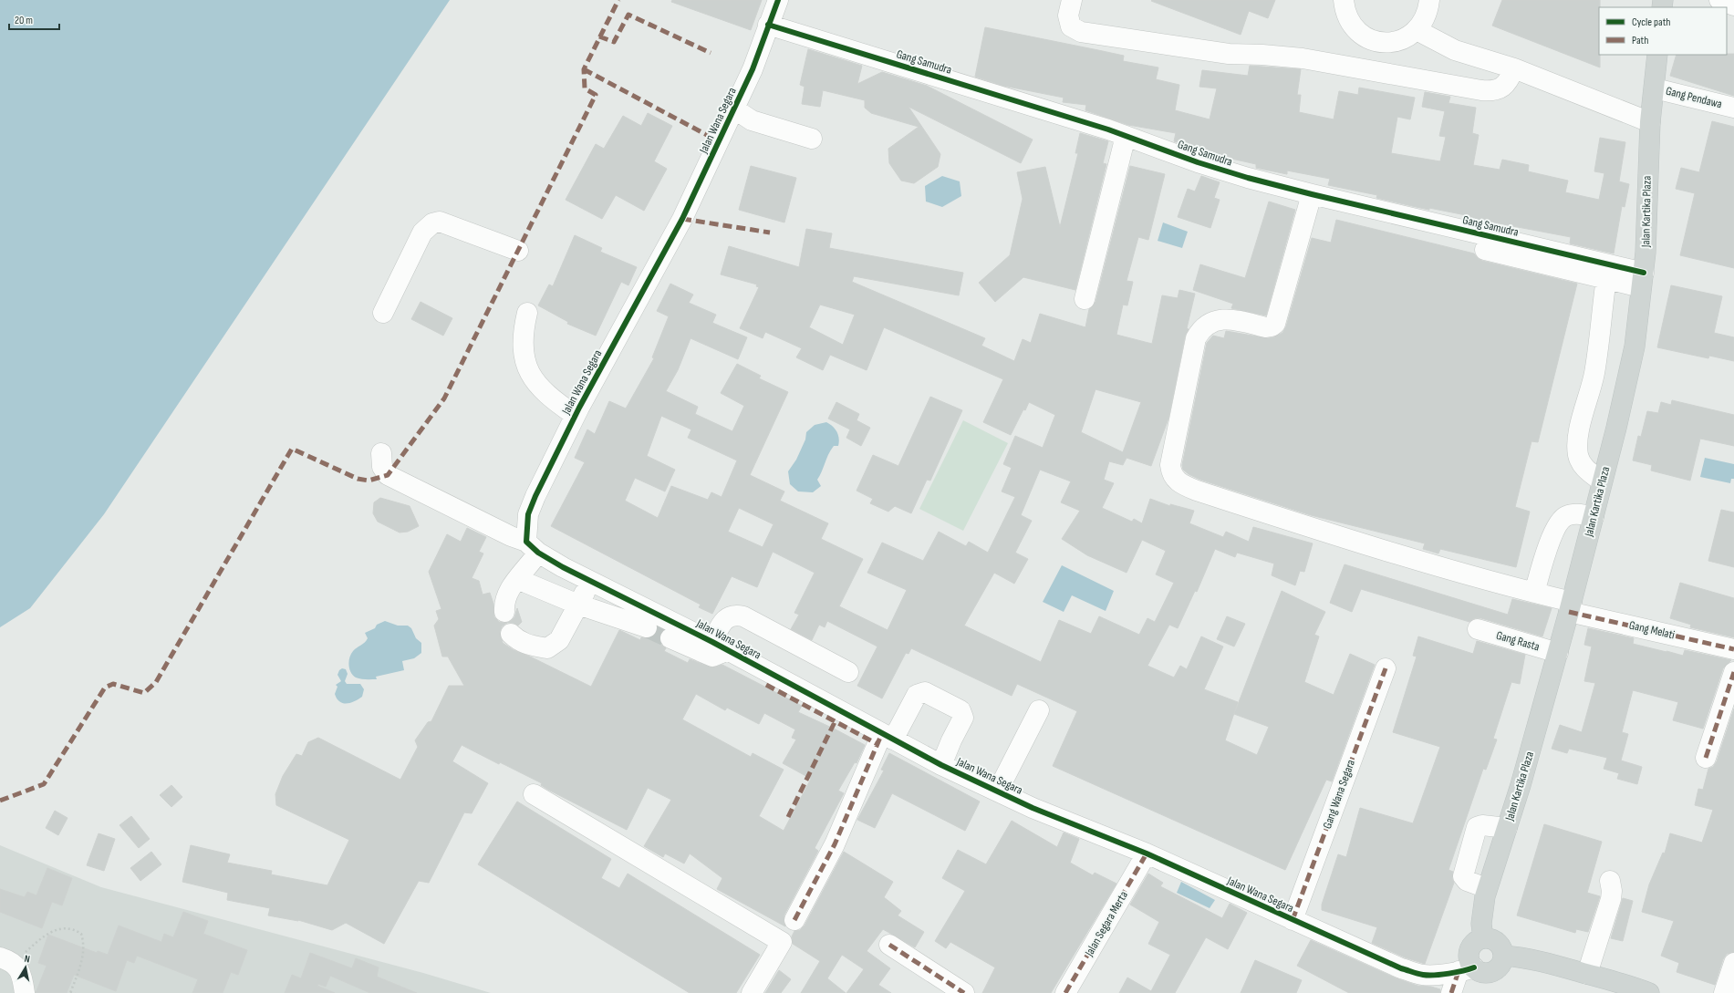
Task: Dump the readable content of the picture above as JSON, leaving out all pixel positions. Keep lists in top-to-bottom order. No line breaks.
{"streets":{"main road":["Jalan Kartika Plaza"],"street":["Gang Samudra","Gang Pendawa","Jalan Wana Segara","Gang Melati","Gang Rasta","Gang Wana Segara","Jalan Segara Merta"]},"crossings":[["Gang Samudra","Jalan Wana Segara"],["Gang Samudra","Jalan Kartika Plaza"],["Gang Samudra","Gang Melati"],["Gang Pendawa","Jalan Kartika Plaza"],["Jalan Wana Segara","Jalan Kartika Plaza"],["Jalan Wana Segara","Gang Wana Segara"],["Jalan Wana Segara","Jalan Segara Merta"],["Jalan Kartika Plaza","Gang Melati"],["Jalan Kartika Plaza","Gang Rasta"]],"legend":["Cycle path","Path"],"scale_bar":"20 m","north":"top"}
